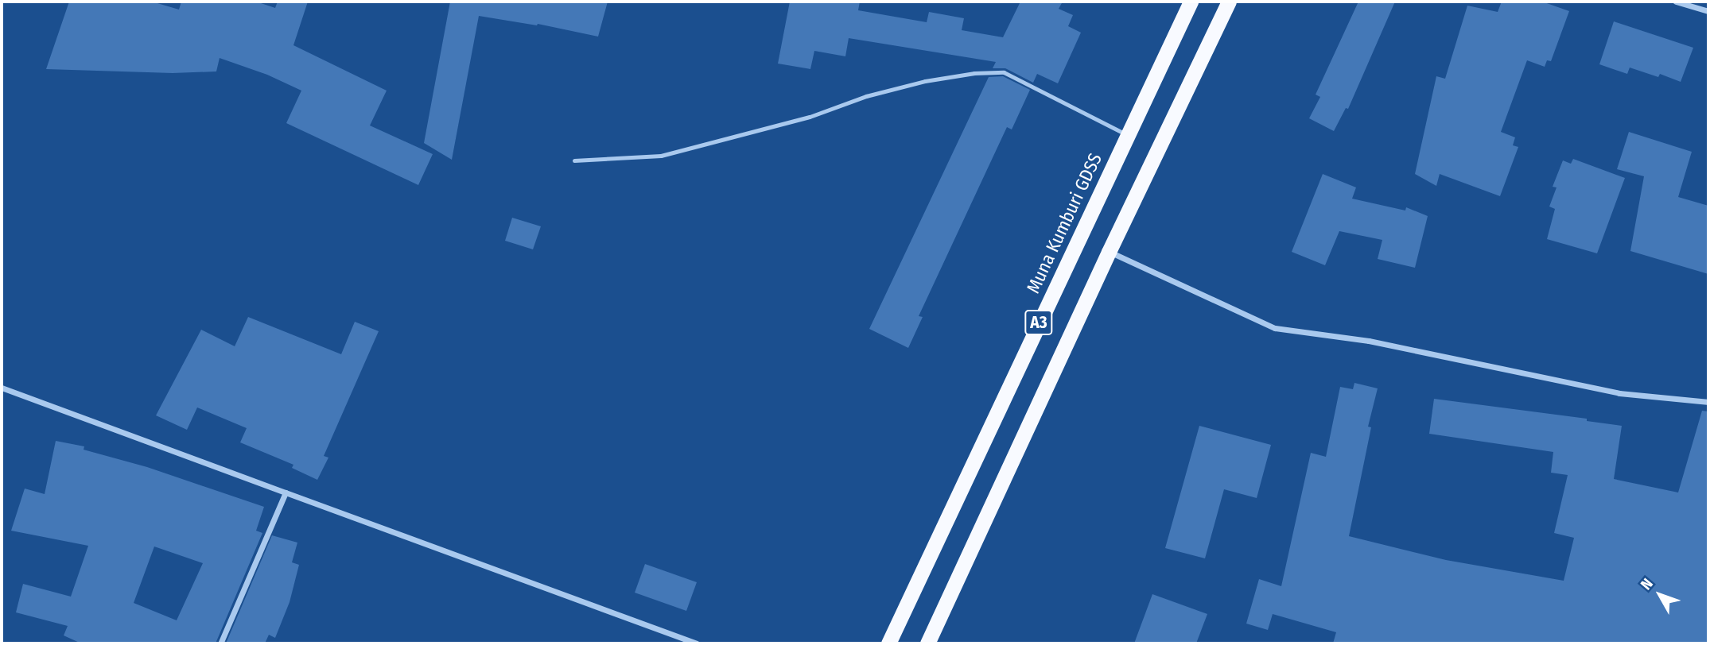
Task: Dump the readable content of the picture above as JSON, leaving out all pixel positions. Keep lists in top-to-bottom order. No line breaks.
{"streets":{"highway":["Muna Kumburi GDSS","A3"]},"north":"top left"}
